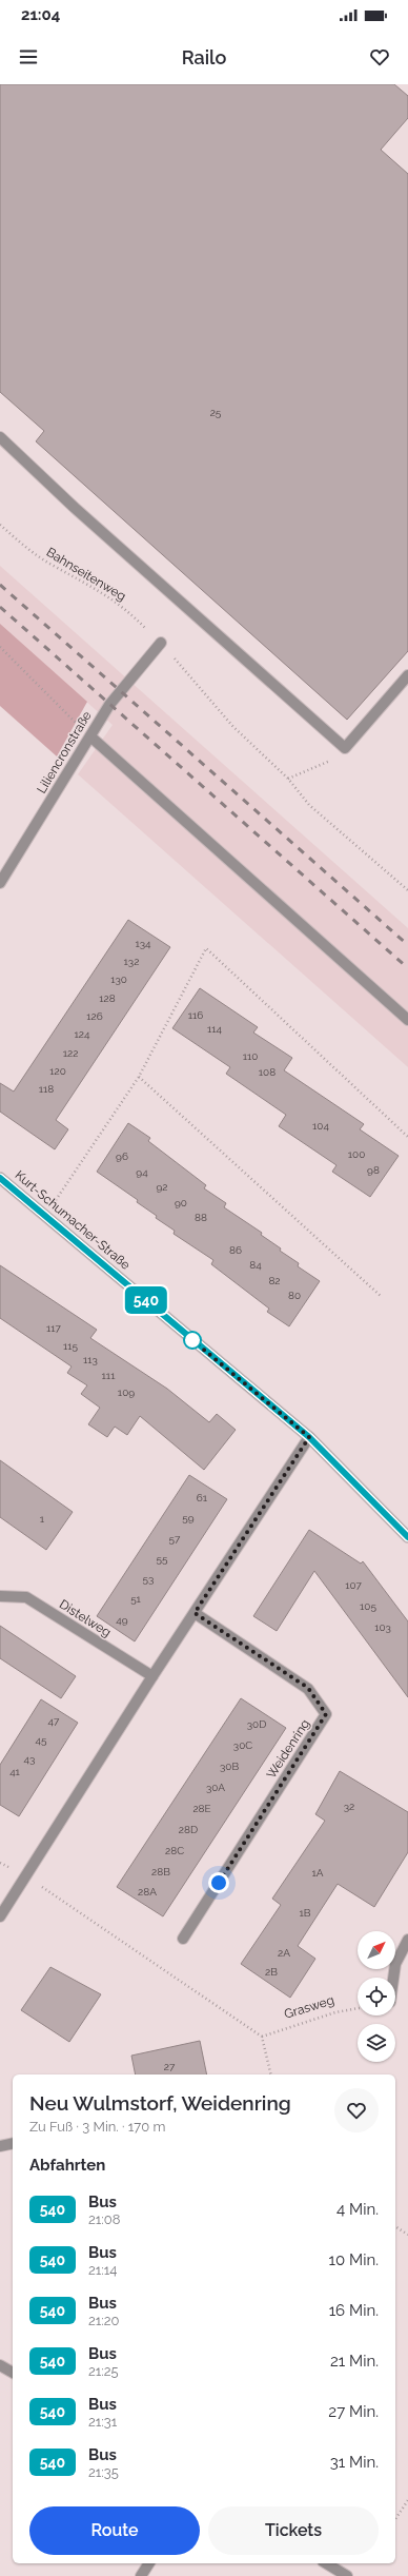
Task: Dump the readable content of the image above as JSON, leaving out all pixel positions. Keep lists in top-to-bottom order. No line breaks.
{"streets":{"street":["Liliencronstraße","Kurt-Schumacher-Straße","Distelweg","Weidenring"],"path":["Bahnseitenweg","Grasweg"]},"crossings":[["Bahnseitenweg","Liliencronstraße"]],"lines":["bus line 540"],"house_numbers":["25","134","132","130","128","116","126","114","124","122","110","120","108","118","104","100","96","98","94","92","90","88","86","84","82","80","117","115","113","111","109","61","59","1","57","55","53","107","51","105","49","103","47","30D","45","30C","43","30B","41","30A","32","28E","28D","28C","28B","1A","28A","1B","2A","2B","27"],"north":"top right","page":{"status":"21:04","header":"Railo","on_map":"540","heading":[["Neu Wulmstorf, Weidenring","Zu Fuß · 3 Min. · 170 m"],"Abfahrten"],"list":[{"mark":"540","name":"Bus","note":"21:08","value":"4 Min."},{"mark":"540","name":"Bus","note":"21:14","value":"10 Min."},{"mark":"540","name":"Bus","note":"21:20","value":"16 Min."},{"mark":"540","name":"Bus","note":"21:25","value":"21 Min."},{"mark":"540","name":"Bus","note":"21:31","value":"27 Min."},{"mark":"540","name":"Bus","note":"21:35","value":"31 Min."}],"buttons":["Route","Tickets"]}}
